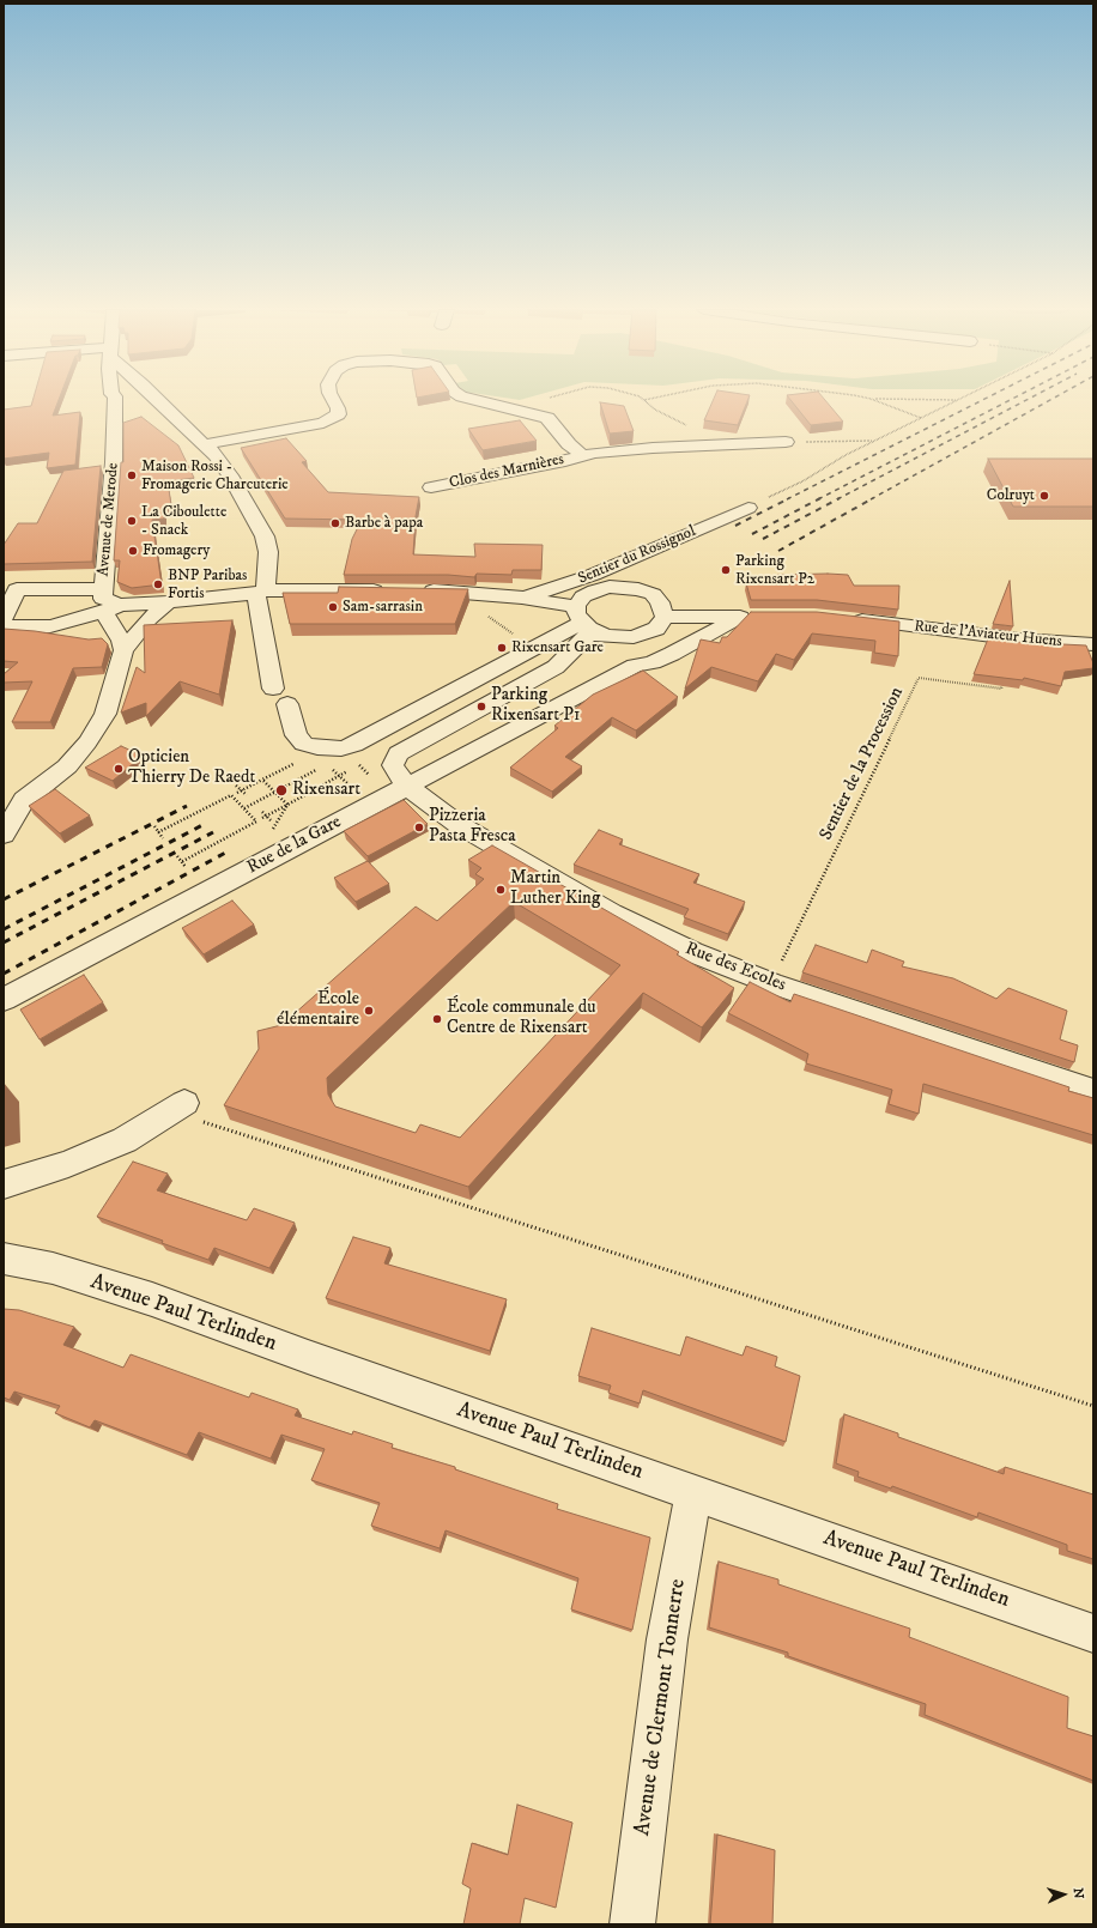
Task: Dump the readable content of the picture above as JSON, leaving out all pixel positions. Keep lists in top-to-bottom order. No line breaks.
{"streets":{"street":["Clos des Marnières","Avenue de Merode","Sentier du Rossignol","Rue de l'Aviateur Huens","Rue de la Gare","Rue des Ecoles","Avenue Paul Terlinden","Avenue de Clermont Tonnerre"],"path":["Sentier de la Procession"]},"crossings":[["Rue de l'Aviateur Huens","Sentier de la Procession"],["Sentier de la Procession","Rue des Ecoles"],["Rue de la Gare","Rue des Ecoles"],["Avenue Paul Terlinden","Avenue de Clermont Tonnerre"]],"places":["Maison Rossi - Fromagerie Charcuterie","Colruyt","La Ciboulette - Snack","Barbe à papa","Fromagery","Parking Rixensart P2","BNP Paribas Fortis","Sam-sarrasin","Rixensart Gare","Parking Rixensart P1","Opticien Thierry De Raedt","Rixensart","Pizzeria Pasta Fresca","Martin Luther King","École élémentaire","École communale du Centre de Rixensart"],"north":"right"}
